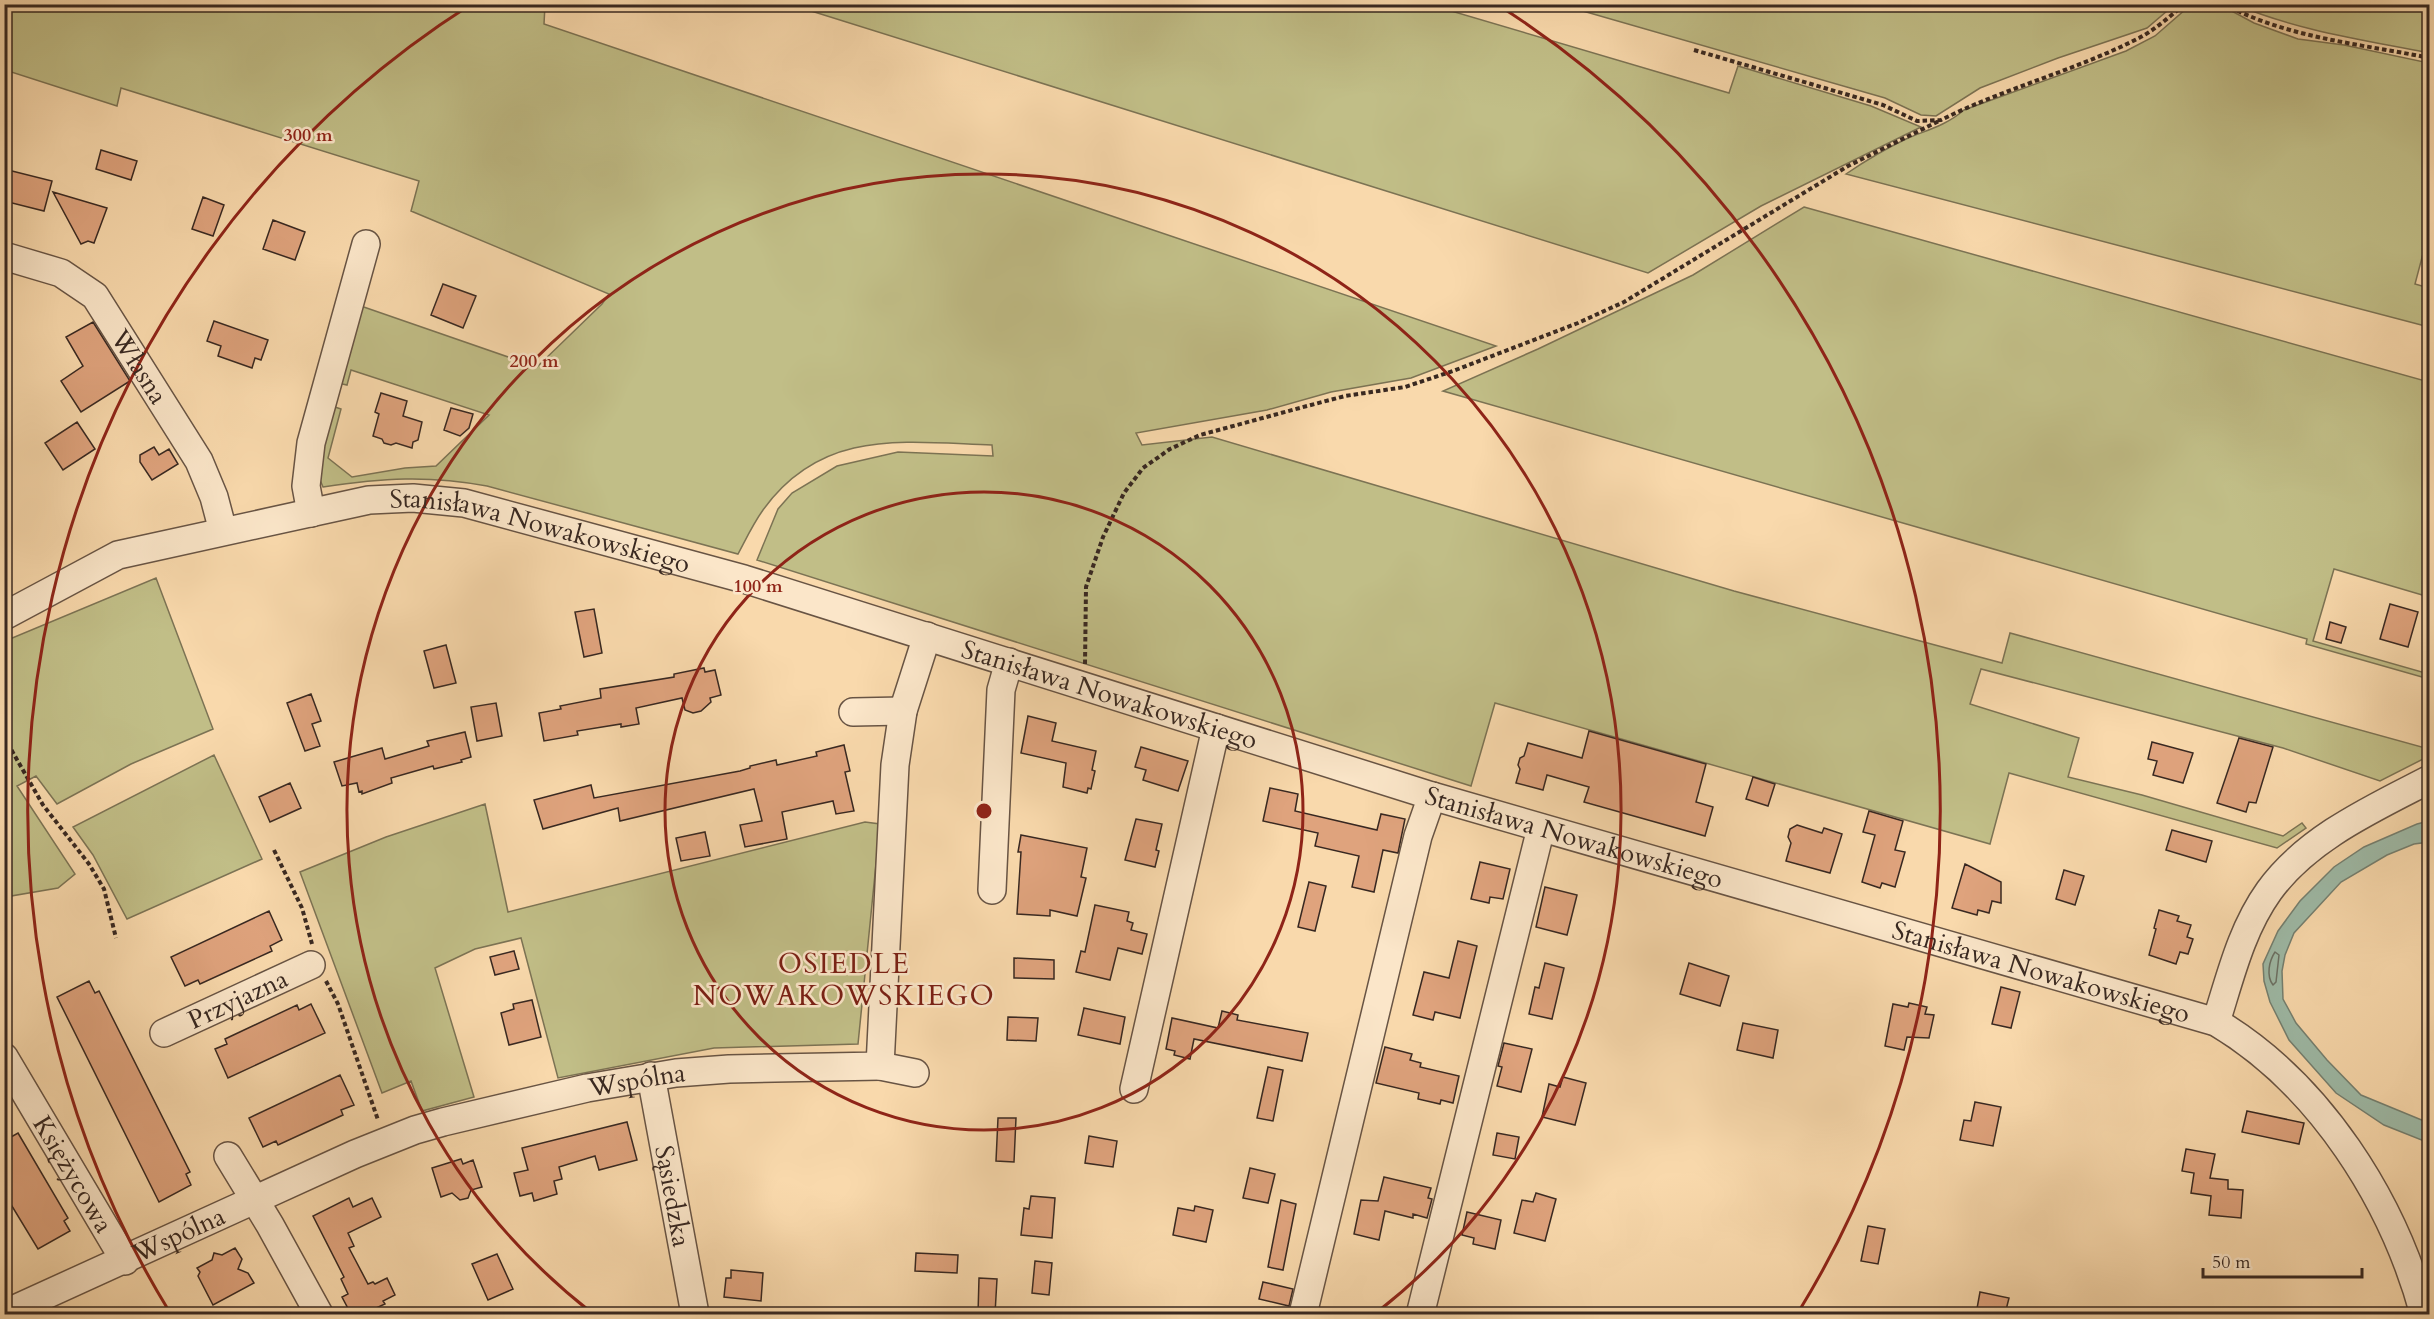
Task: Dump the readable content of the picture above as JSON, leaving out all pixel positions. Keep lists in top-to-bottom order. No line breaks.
{"streets":{"street":["Własna","Stanisława Nowakowskiego","Przyjazna","Wspólna","Księżycowa","Sąsiedzka"]},"crossings":[["Własna","Stanisława Nowakowskiego"],["Wspólna","Księżycowa"],["Wspólna","Sąsiedzka"]],"districts":["OSIEDLE NOWAKOWSKIEGO"],"scale_bar":"50 m","rings":["300 m","200 m","100 m"]}
